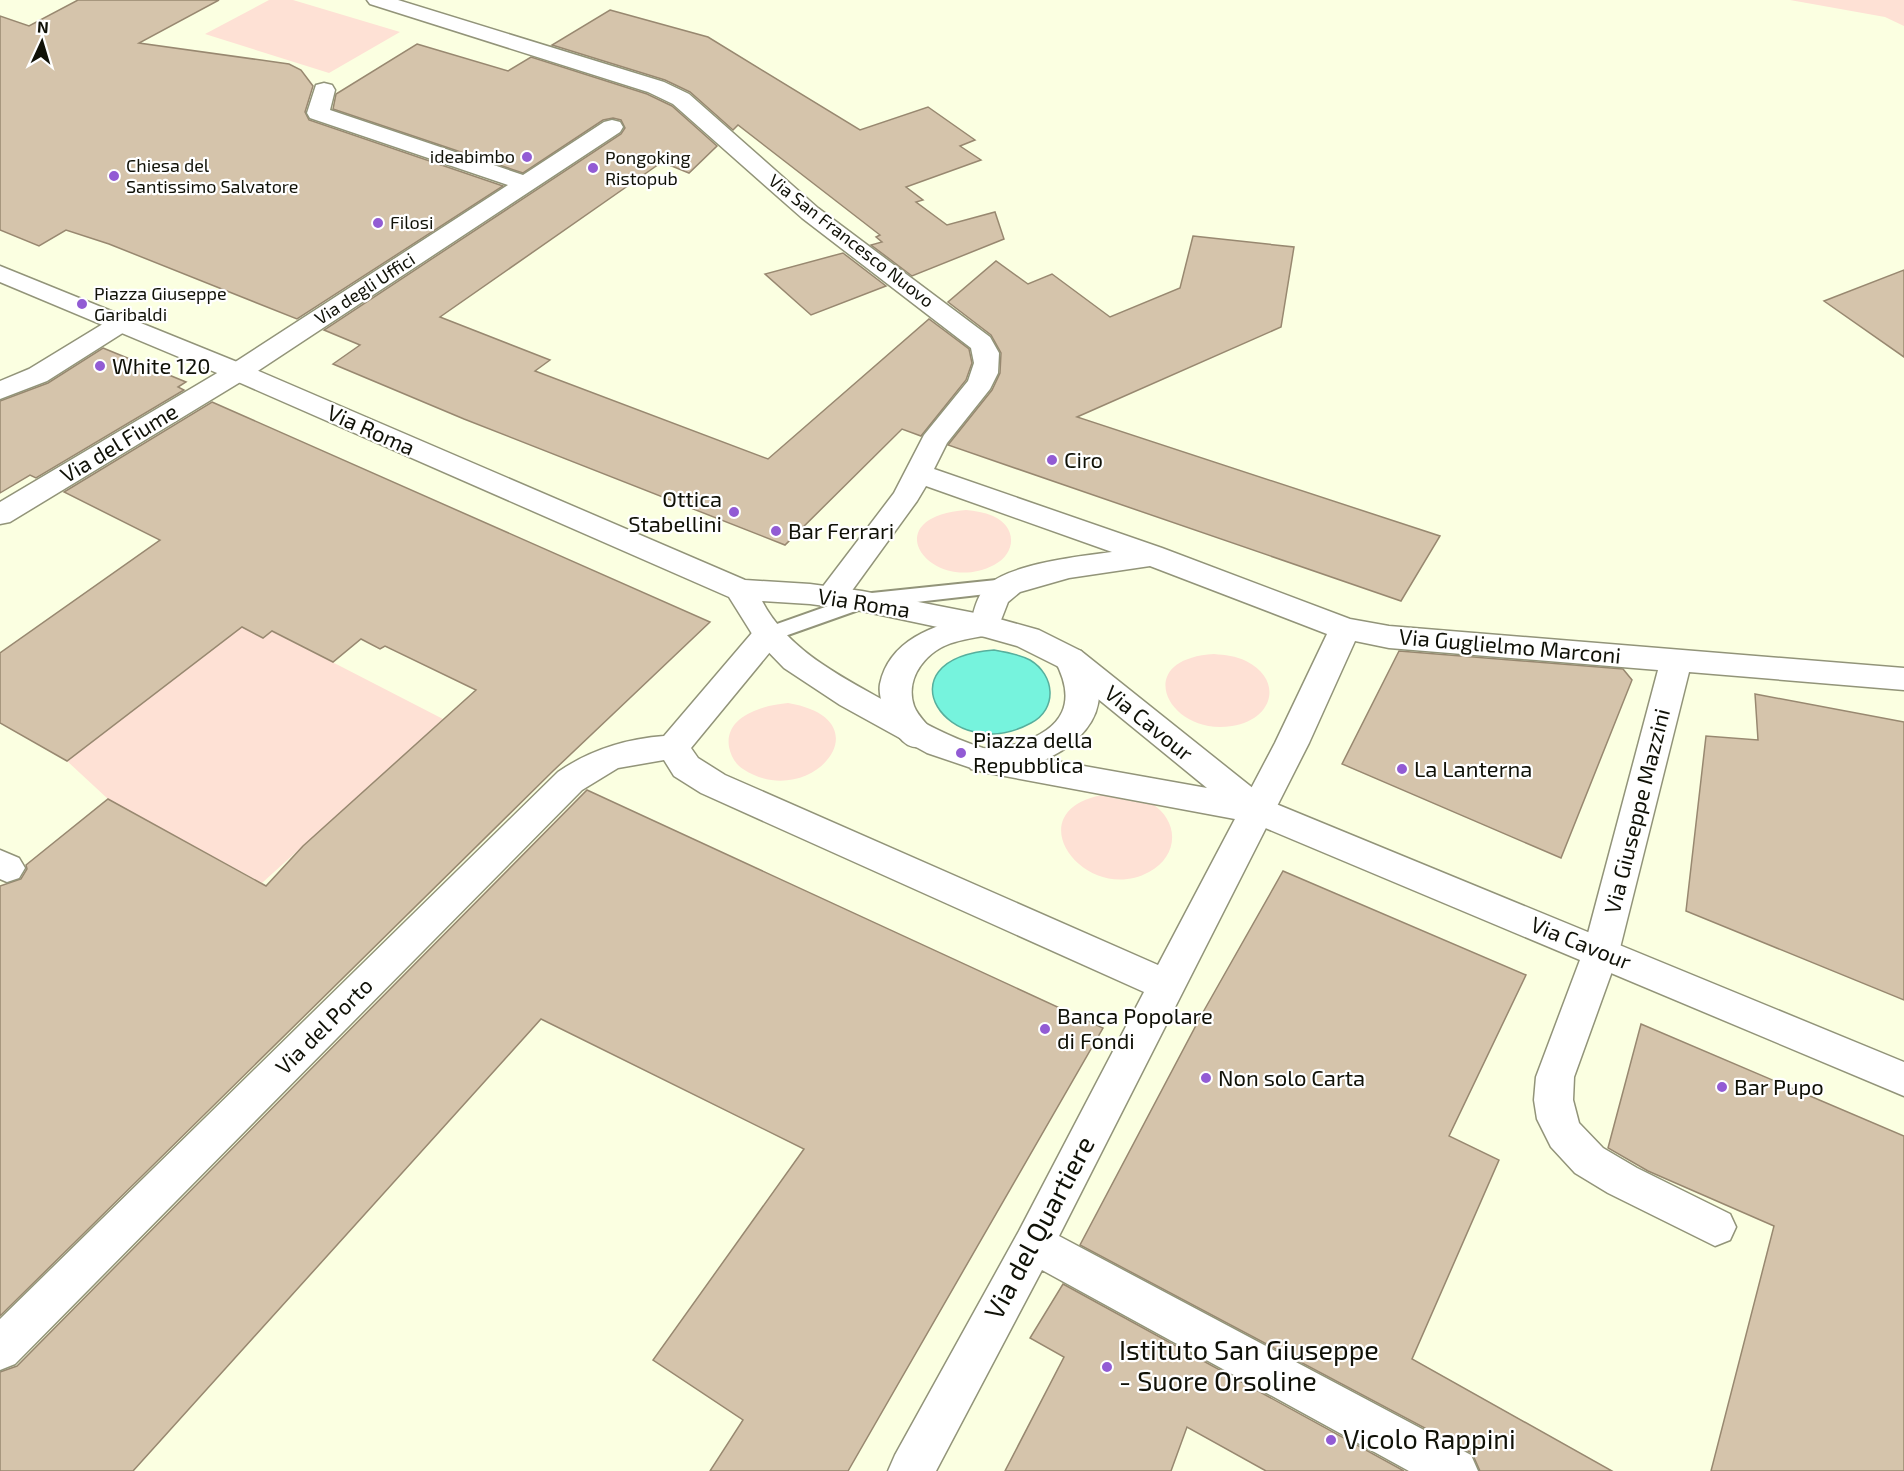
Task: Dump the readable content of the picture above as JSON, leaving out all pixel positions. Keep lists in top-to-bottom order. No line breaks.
{"streets":{"street":["Via San Francesco Nuovo","Via degli Uffici","Via Roma","Via del Fiume","Via Guglielmo Marconi","Via Cavour","Via Giuseppe Mazzini","Via del Porto","Via del Quartiere"]},"crossings":[["Via San Francesco Nuovo","Via Roma"],["Via degli Uffici","Via Roma"],["Via degli Uffici","Via del Fiume"],["Via Roma","Via del Fiume"],["Via Roma","Via Cavour"],["Via Guglielmo Marconi","Via Giuseppe Mazzini"],["Via Cavour","Via Giuseppe Mazzini"]],"places":["ideabimbo","Pongoking Ristopub","Chiesa del Santissimo Salvatore","Filosi","Piazza Giuseppe Garibaldi","White 120","Ciro","Ottica Stabellini","Bar Ferrari","Piazza della Repubblica","La Lanterna","Banca Popolare di Fondi","Non solo Carta","Bar Pupo","Istituto San Giuseppe - Suore Orsoline","Vicolo Rappini"],"north":"top"}
